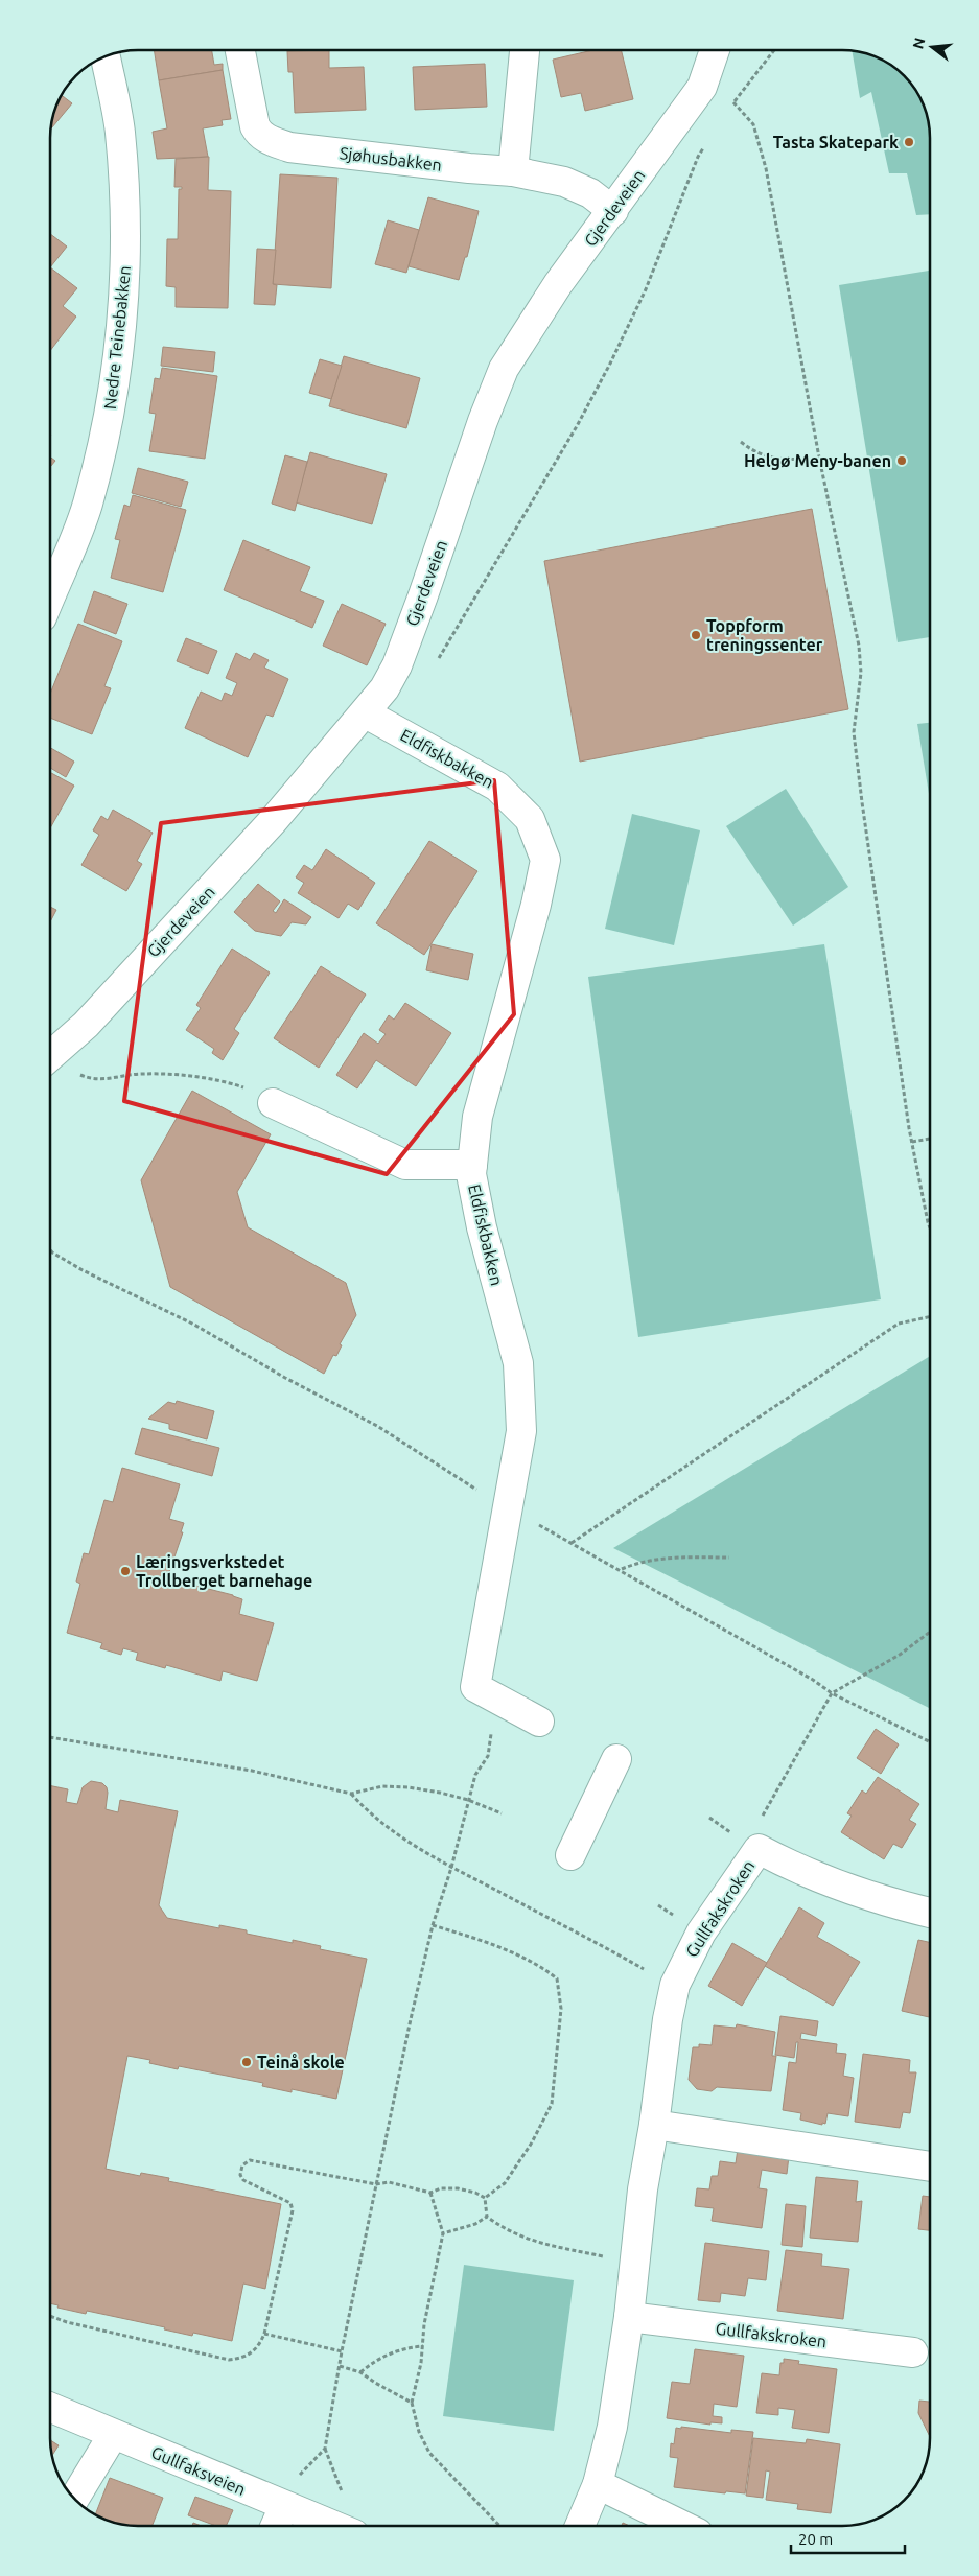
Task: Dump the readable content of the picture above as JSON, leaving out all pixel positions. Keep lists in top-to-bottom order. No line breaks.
{"streets":{"street":["Sjøhusbakken","Gjerdeveien","Nedre Teinebakken","Eldfiskbakken","Gullfakskroken","Gullfaksveien"]},"crossings":[["Sjøhusbakken","Gjerdeveien"],["Gjerdeveien","Eldfiskbakken"]],"places":["Tasta Skatepark","Helgø Meny-banen","Toppform treningssenter","Læringsverkstedet Trollberget barnehage","Teinå skole"],"scale_bar":"20 m","north":"left"}
